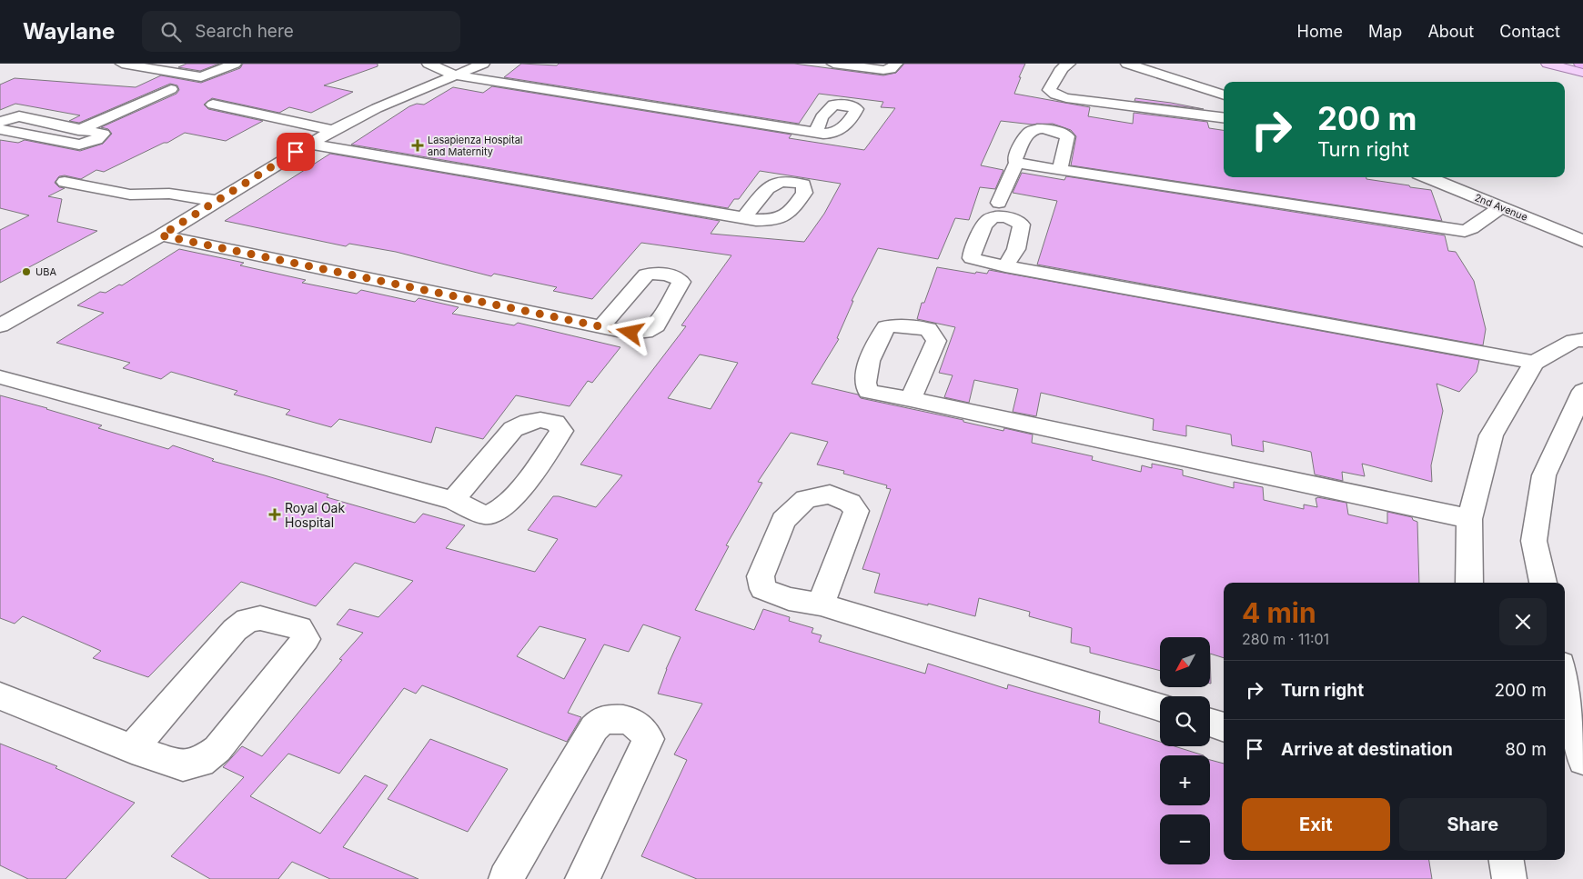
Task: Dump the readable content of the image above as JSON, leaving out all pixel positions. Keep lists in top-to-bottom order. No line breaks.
{"streets":{"street":["2nd Avenue"]},"places":{"health":["Lasapienza Hospital and Maternity","Royal Oak Hospital"],"other":["UBA"]},"north":"bottom left","page":{"header":"Waylane","search":"Search here","nav":["Home","Map","About","Contact"],"turn":["200 m","Turn right"],"heading":["4 min","280 m · 11:01"],"map_buttons":["+","−"],"list":[{"name":"Turn right","value":"200 m"},{"name":"Arrive at destination","value":"80 m"}],"buttons":["Exit","Share"]}}
